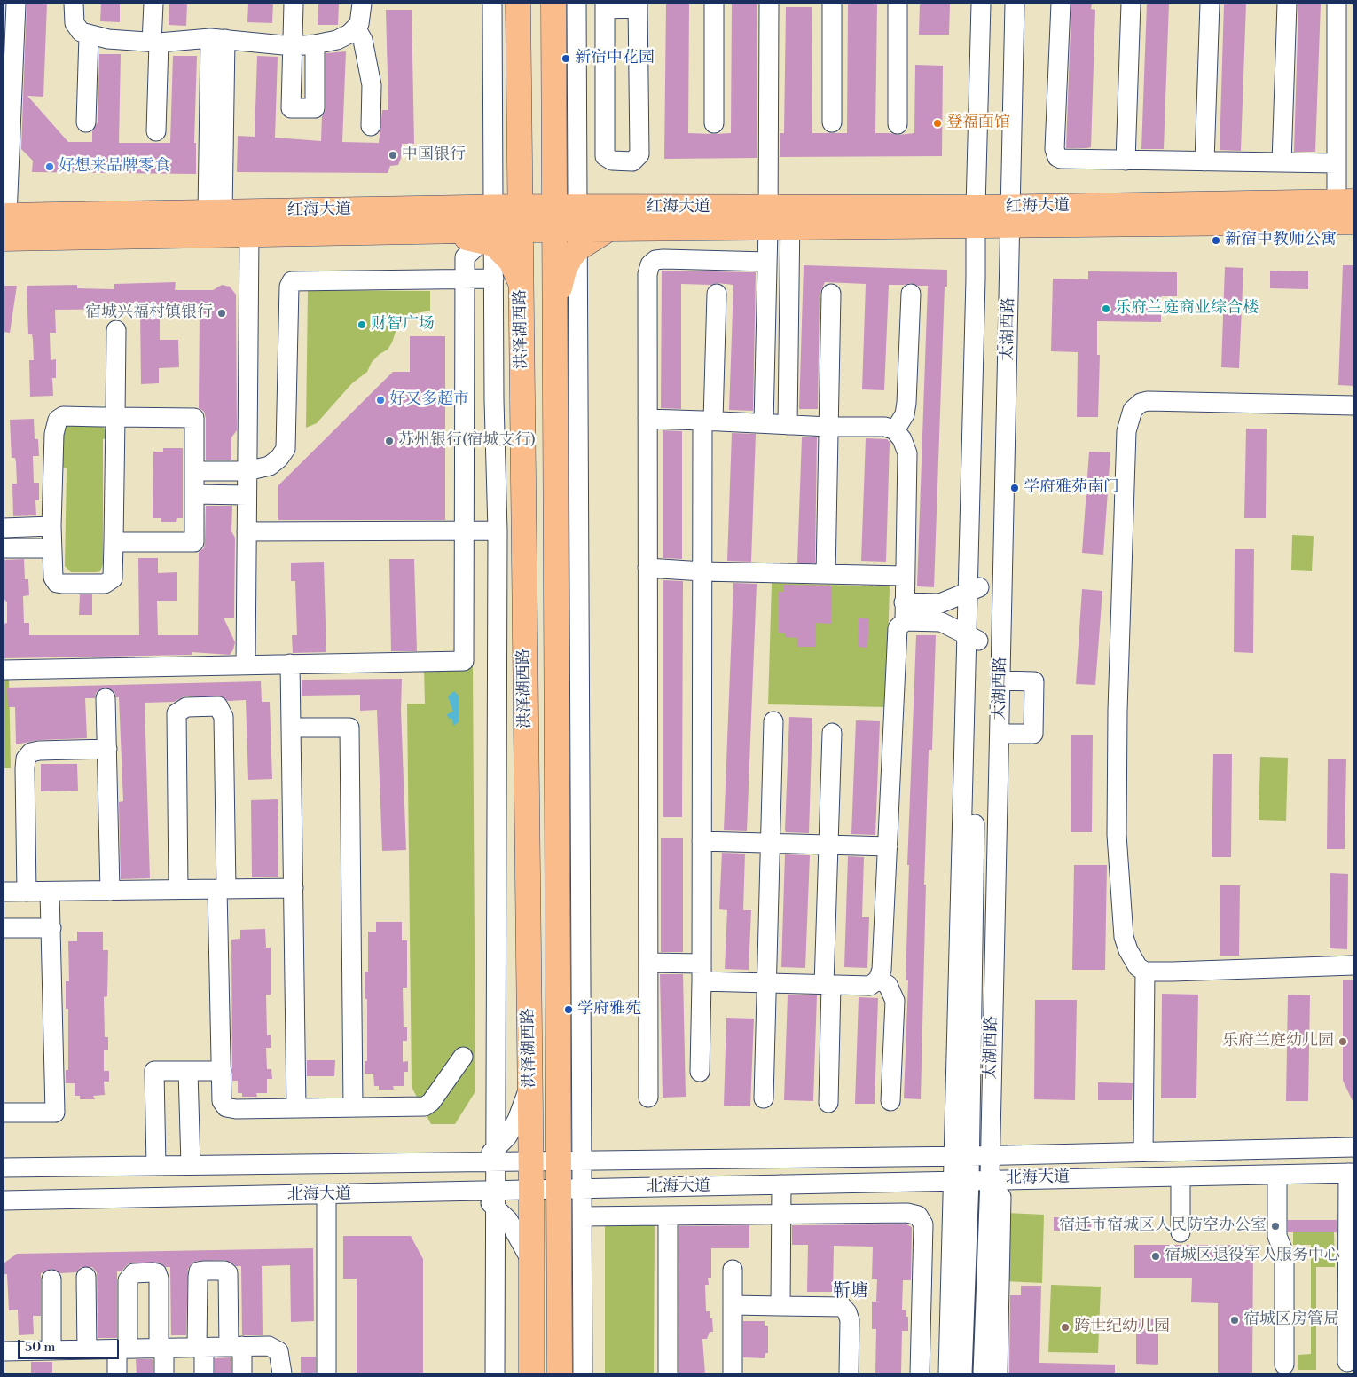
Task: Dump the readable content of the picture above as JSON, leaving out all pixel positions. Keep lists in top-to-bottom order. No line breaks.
{"streets":{"main road":["红海大道","洪泽湖西路"],"street":["太湖西路","北海大道"]},"crossings":[["红海大道","洪泽湖西路"],["红海大道","太湖西路"],["洪泽湖西路","北海大道"],["太湖西路","北海大道"]],"districts":["靳塘"],"places":["新宿中花园","登福面馆","中国银行","好想来品牌零食","新宿中教师公寓","乐府兰庭商业综合楼","宿城兴福村镇银行","财智广场","好又多超市","苏州银行(宿城支行)","学府雅苑南门","学府雅苑","乐府兰庭幼儿园","宿迁市宿城区人民防空办公室","宿城区退役军人服务中心","宿城区房管局","跨世纪幼儿园"],"scale_bar":"50 m"}
